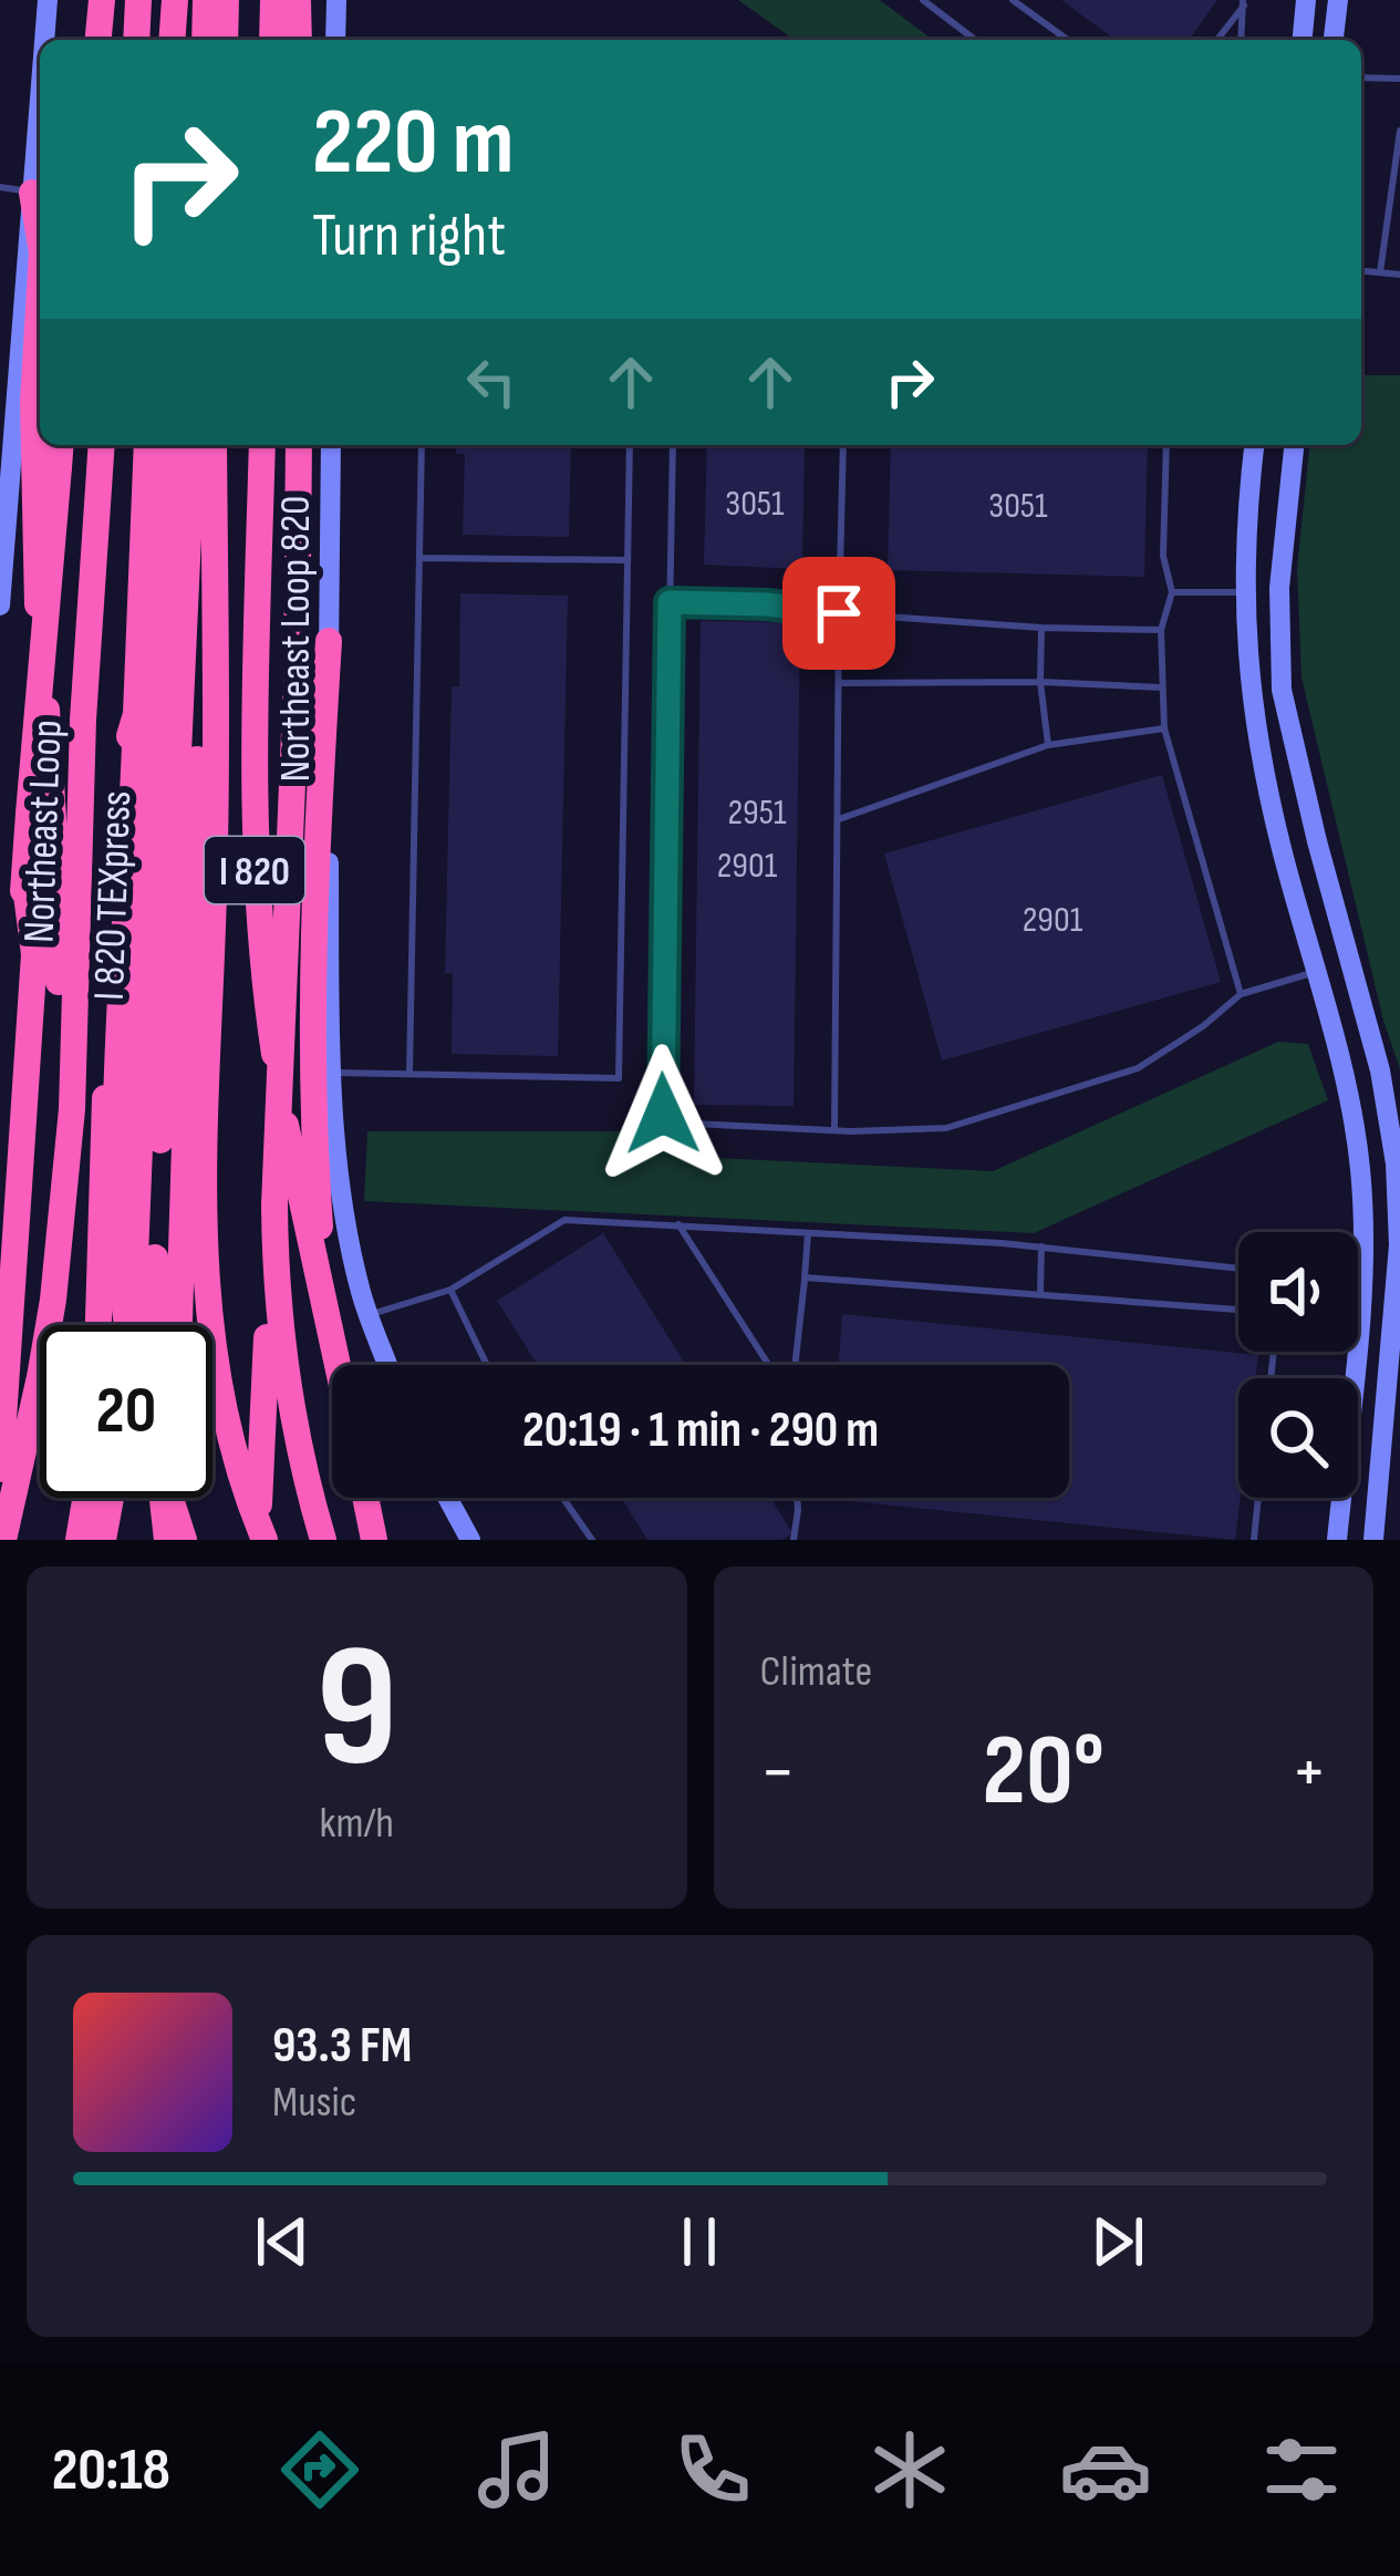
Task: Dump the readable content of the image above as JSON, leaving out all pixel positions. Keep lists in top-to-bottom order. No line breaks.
{"streets":{"highway":["Northeast Loop","I 820","I 820 TEXpress"],"street":["Northeast Loop 820"]},"house_numbers":["3051","3051","2951","2901","2901"],"page":{"turn":["220 m","Turn right"],"limit":"20","trip":"20:19 · 1 min · 290 m","tile":[["9","km/h"],"Climate"],"heat":["−","20°","+"],"song":["93.3 FM","Music"],"tabs":"20:18"}}
